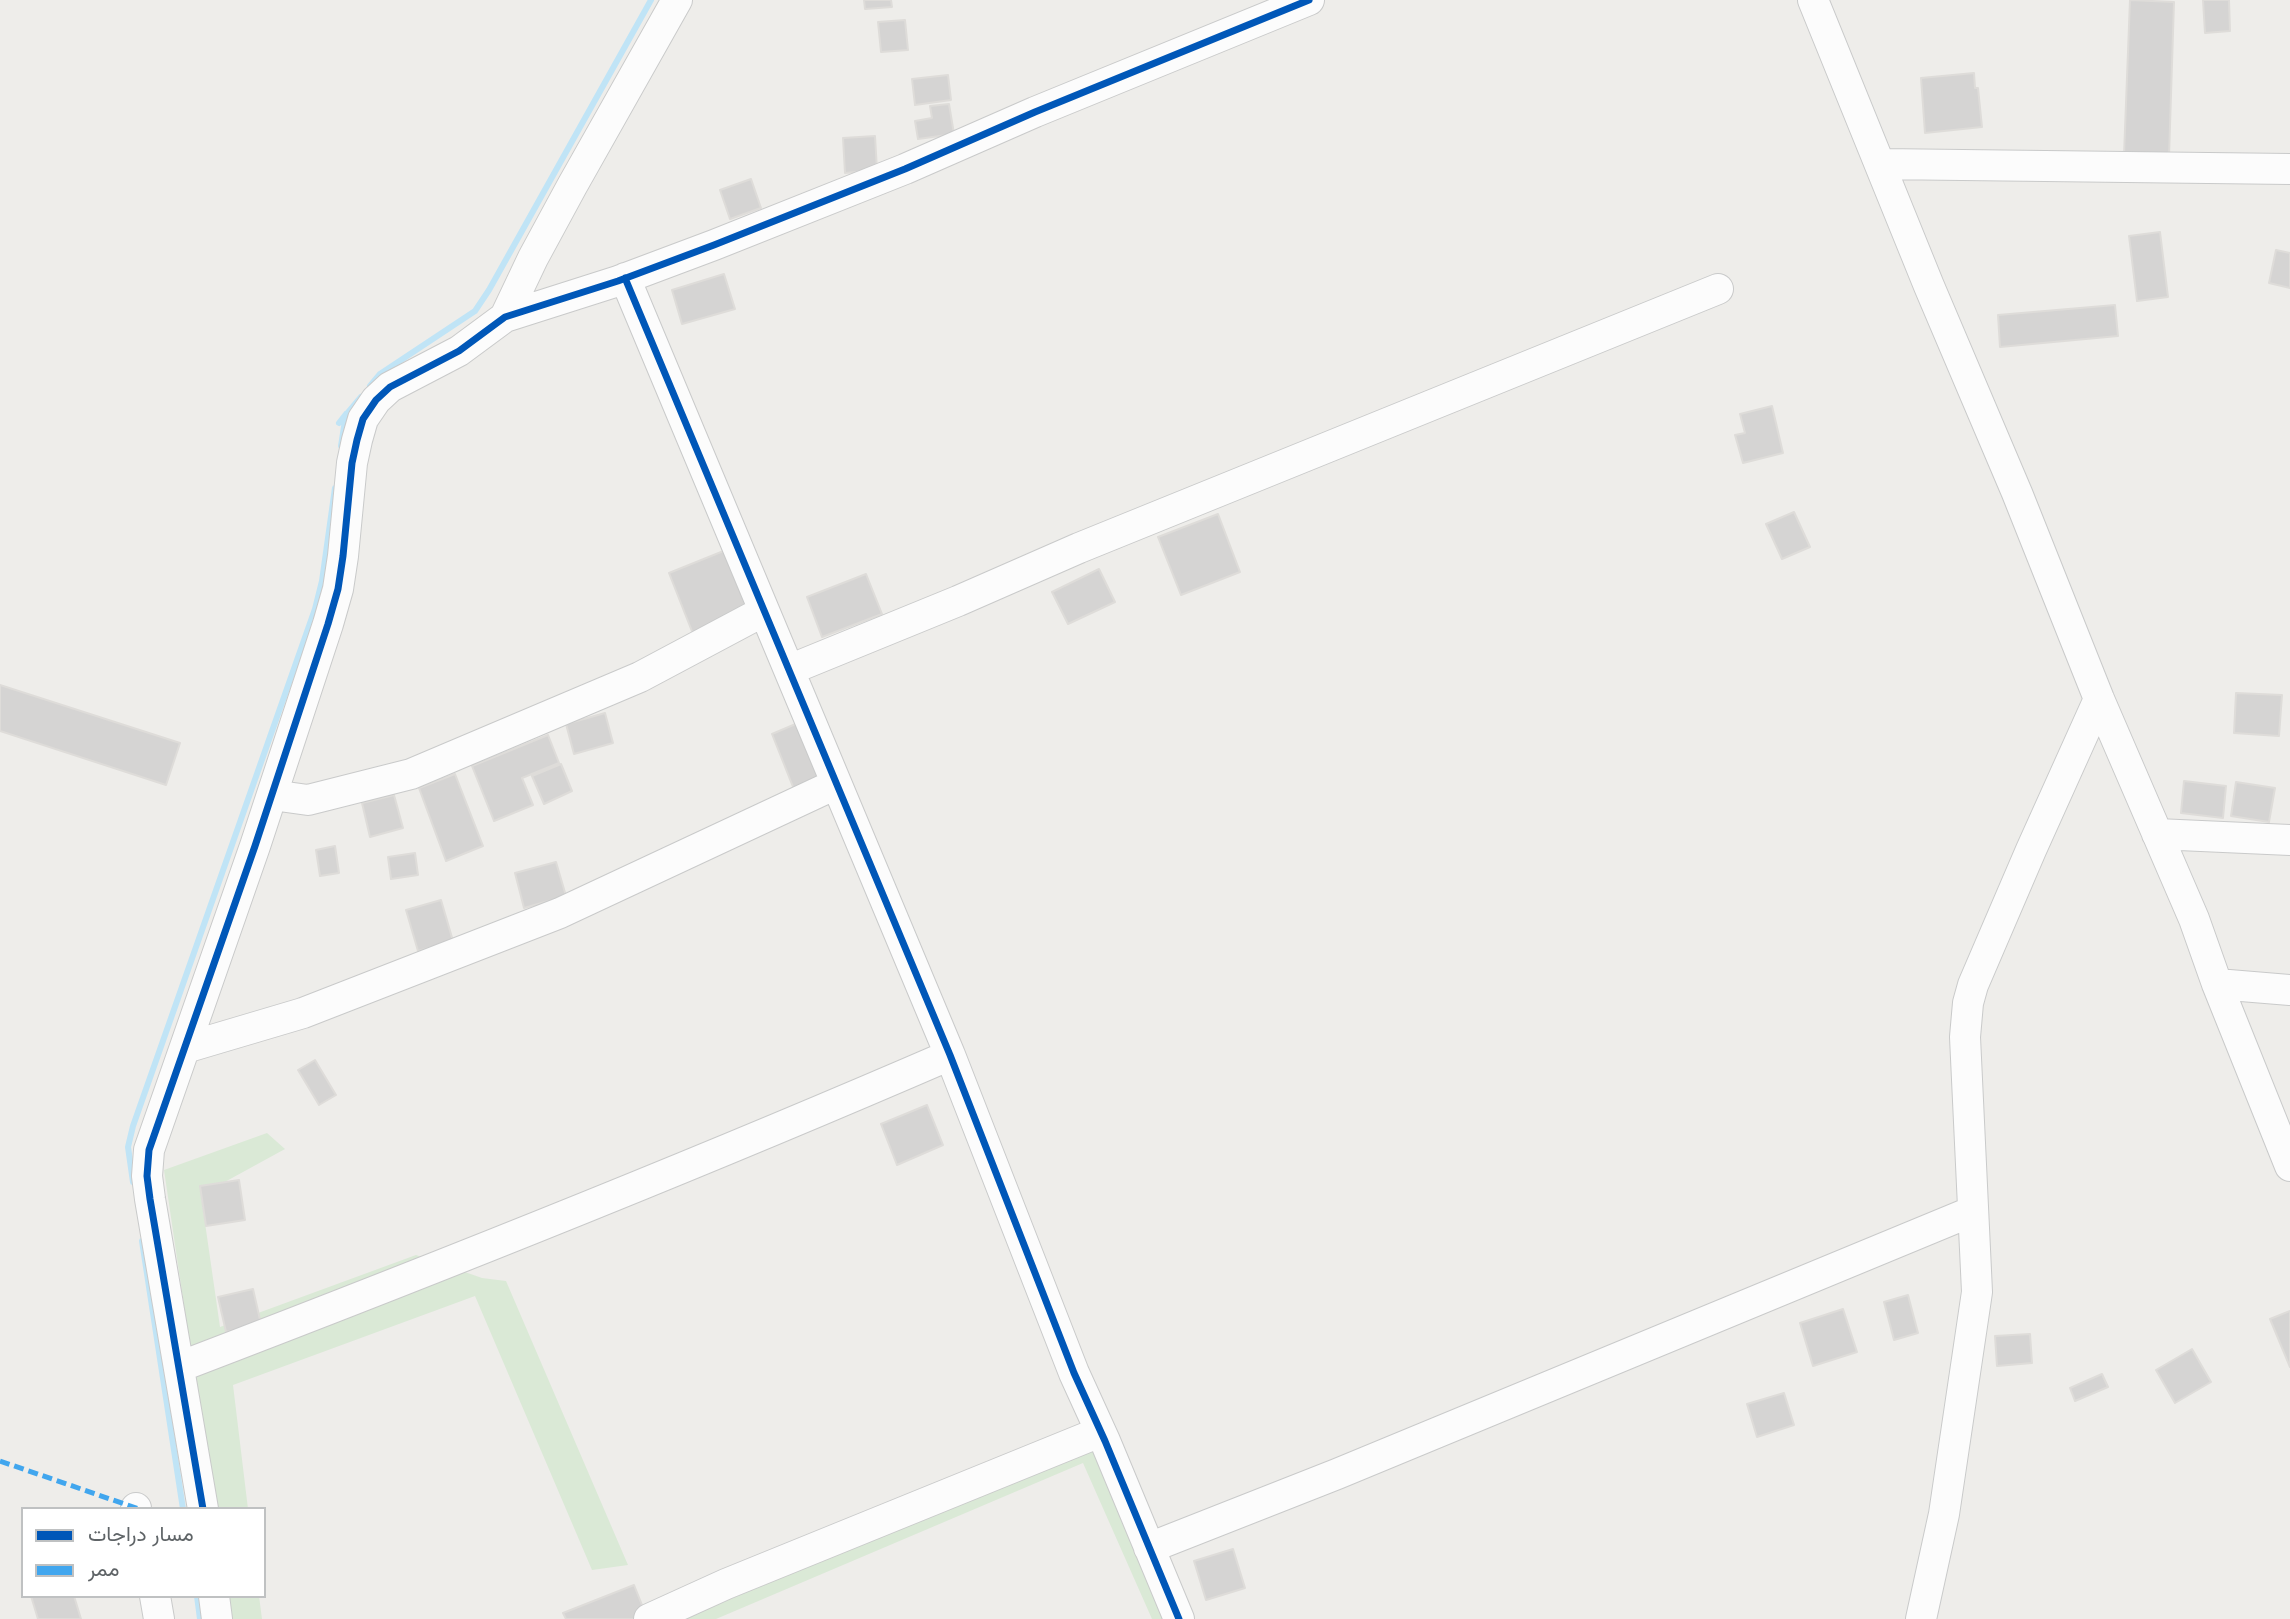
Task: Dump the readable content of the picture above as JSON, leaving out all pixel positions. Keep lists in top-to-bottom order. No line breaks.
{"legend":["مسار دراجات","ممر"]}
